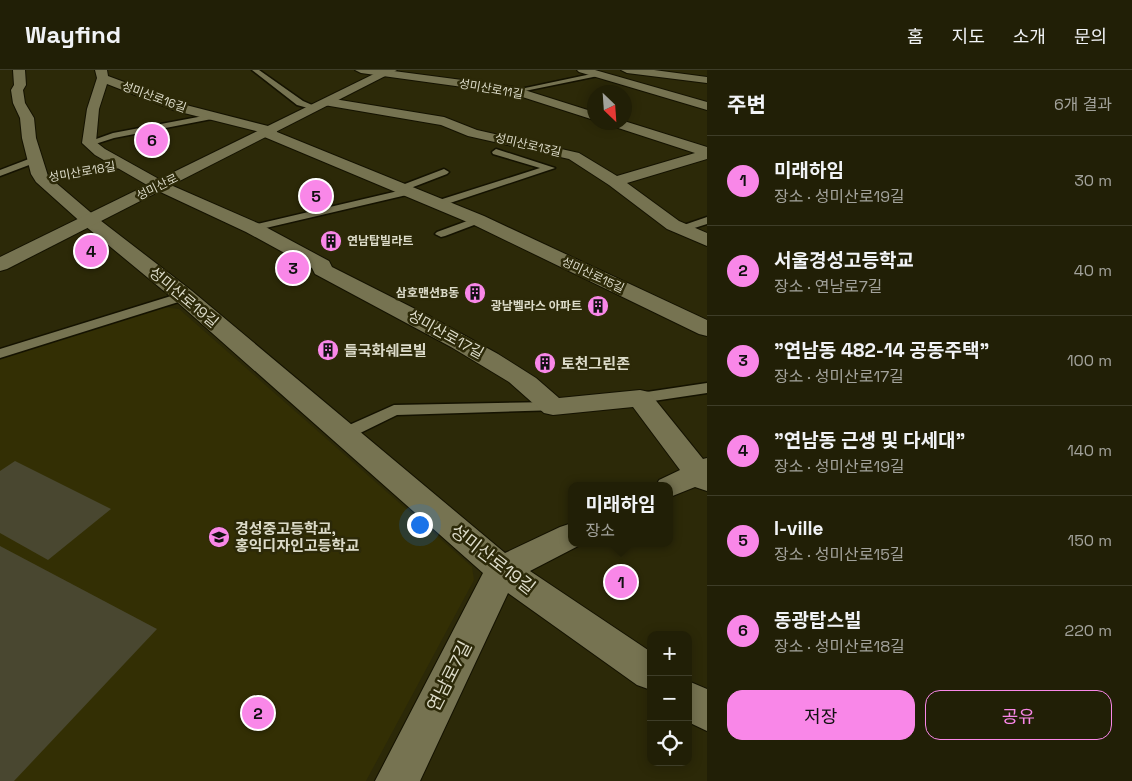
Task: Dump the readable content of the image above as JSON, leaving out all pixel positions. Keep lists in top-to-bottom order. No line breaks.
{"streets":{"street":["성미산로11길","성미산로16길","성미산로13길","성미산로18길","성미산로","성미산로15길","성미산로19길","성미산로17길","연남로7길"]},"crossings":[["성미산로11길","성미산로"],["성미산로16길","성미산로18길"],["성미산로16길","성미산로"],["성미산로16길","성미산로15길"],["성미산로13길","성미산로"],["성미산로18길","성미산로"],["성미산로18길","성미산로19길"],["성미산로18길","성미산로17길"],["성미산로","성미산로15길"],["성미산로","성미산로19길"],["성미산로","성미산로17길"],["성미산로19길","연남로7길"]],"places":{"building":["연남탑빌라트","삼호맨션B동","광남벨라스 아파트","들국화쉐르빌","토천그린존"],"school or university":["경성중고등학교, 홍익디자인고등학교"]},"north":"bottom right","page":{"header":"Wayfind","nav":["홈","지도","소개","문의"],"heading":["주변","6개 결과"],"pins":["6","5","4","3","1","2"],"list":[{"mark":"1","name":"미래하임","note":"장소 · 성미산로19길","value":"30 m"},{"mark":"2","name":"서울경성고등학교","note":"장소 · 연남로7길","value":"40 m"},{"mark":"3","name":"\"연남동 482-14 공동주택\"","note":"장소 · 성미산로17길","value":"100 m"},{"mark":"4","name":"\"연남동 근생 및 다세대\"","note":"장소 · 성미산로19길","value":"140 m"},{"mark":"5","name":"I-ville","note":"장소 · 성미산로15길","value":"150 m"},{"mark":"6","name":"동광탑스빌","note":"장소 · 성미산로18길","value":"220 m"}],"popup":["미래하임","장소"],"map_buttons":["+","−"],"buttons":["저장","공유"]}}
